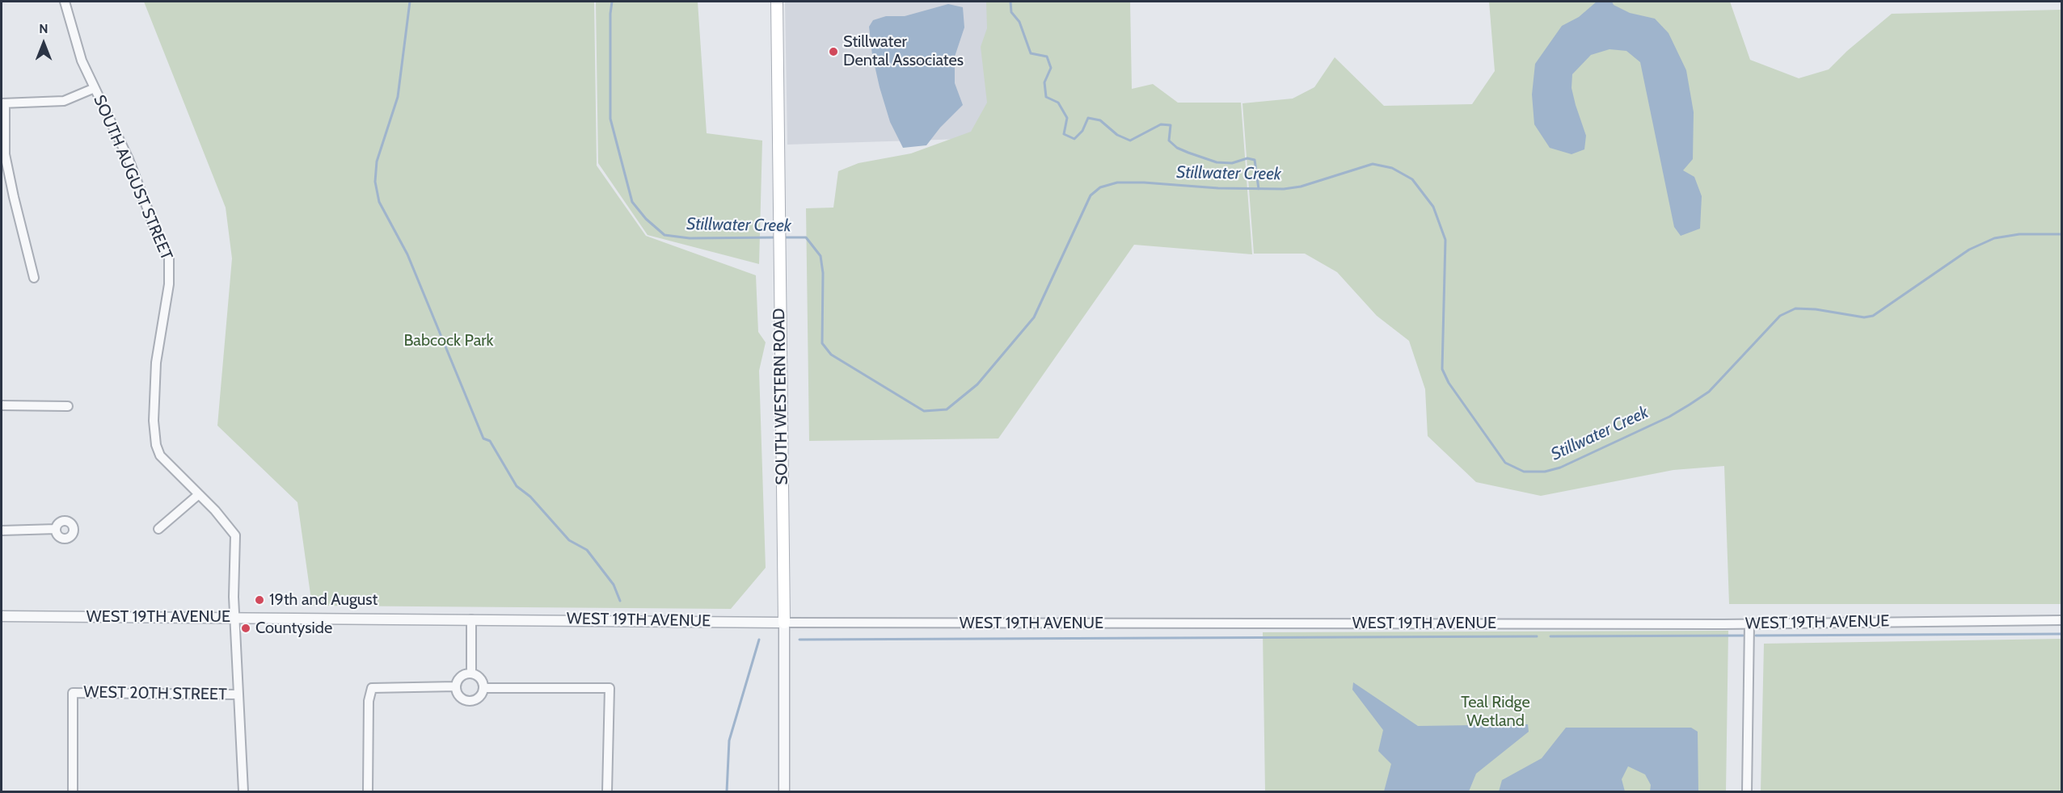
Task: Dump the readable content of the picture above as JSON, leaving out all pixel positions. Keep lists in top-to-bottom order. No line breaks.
{"streets":{"main road":["SOUTH WESTERN ROAD"],"street":["SOUTH AUGUST STREET","WEST 19TH AVENUE","WEST 20TH STREET"]},"crossings":[["SOUTH AUGUST STREET","WEST 19TH AVENUE"],["SOUTH AUGUST STREET","WEST 20TH STREET"],["SOUTH WESTERN ROAD","WEST 19TH AVENUE"]],"water":["Stillwater Creek"],"parks":["Babcock Park","Teal Ridge Wetland"],"places":["Stillwater Dental Associates","19th and August","Countyside"],"north":"top"}
